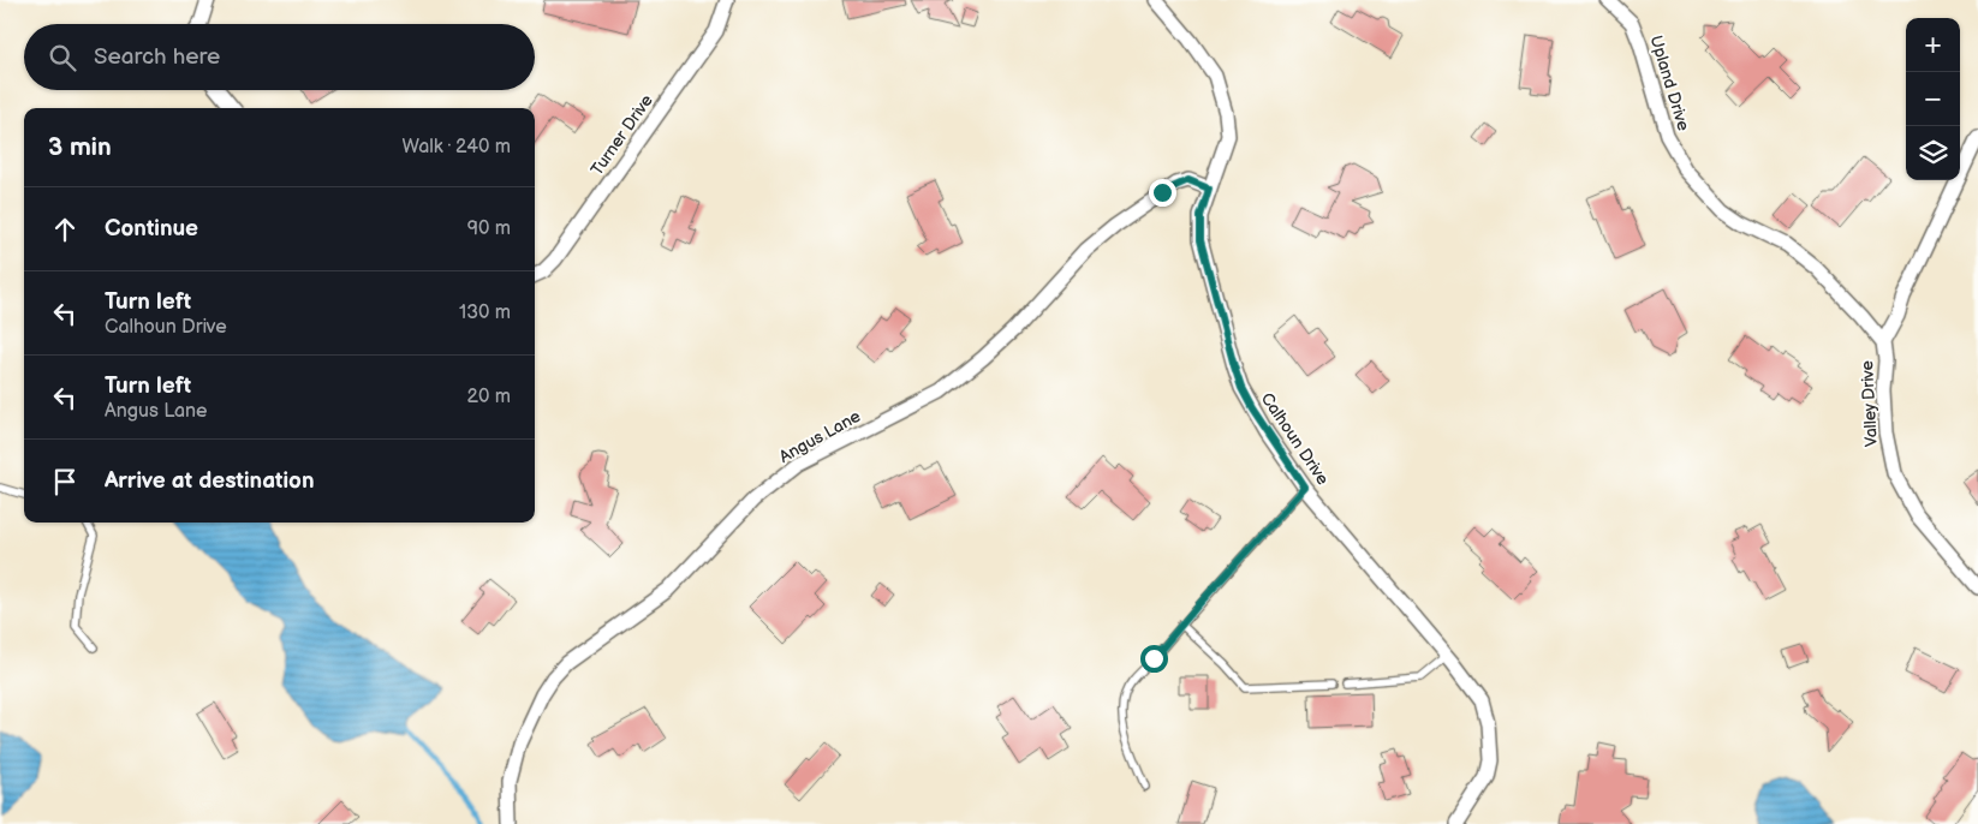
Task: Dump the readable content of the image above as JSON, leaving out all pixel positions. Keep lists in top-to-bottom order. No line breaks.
{"streets":{"street":["Upland Drive","Turner Drive","Valley Drive","Angus Lane","Calhoun Drive"]},"crossings":[["Upland Drive","Valley Drive"],["Angus Lane","Calhoun Drive"]],"page":{"map_buttons":["+","−"],"search":"Search here","heading":["3 min","Walk · 240 m"],"list":[["Continue","90 m"],["Turn left","Calhoun Drive","130 m"],["Turn left","Angus Lane","20 m"],"Arrive at destination"]}}
